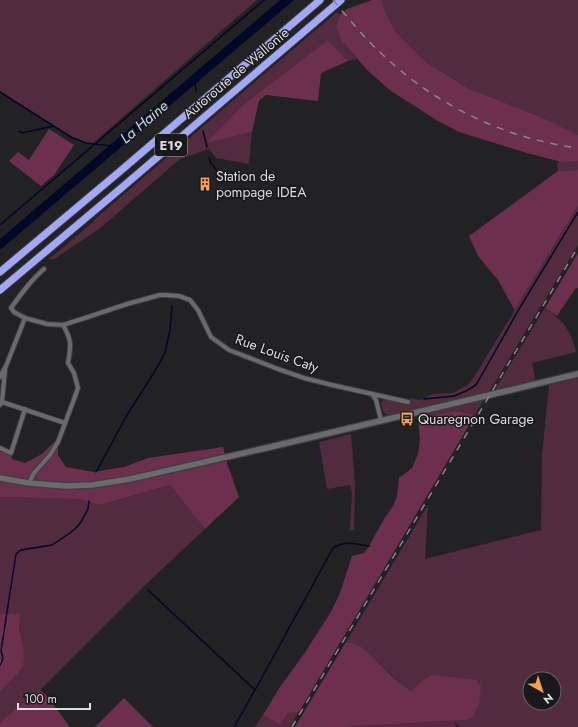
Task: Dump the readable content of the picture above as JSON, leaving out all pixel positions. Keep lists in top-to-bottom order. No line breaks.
{"streets":{"highway":["Autoroute de Wallonie","E19"],"street":["Rue Louis Caty"]},"water":["La Haine"],"places":{"building":["Station de pompage IDEA"],"bus stop":["Quaregnon Garage"]},"scale_bar":"100 m","north":"bottom right"}
